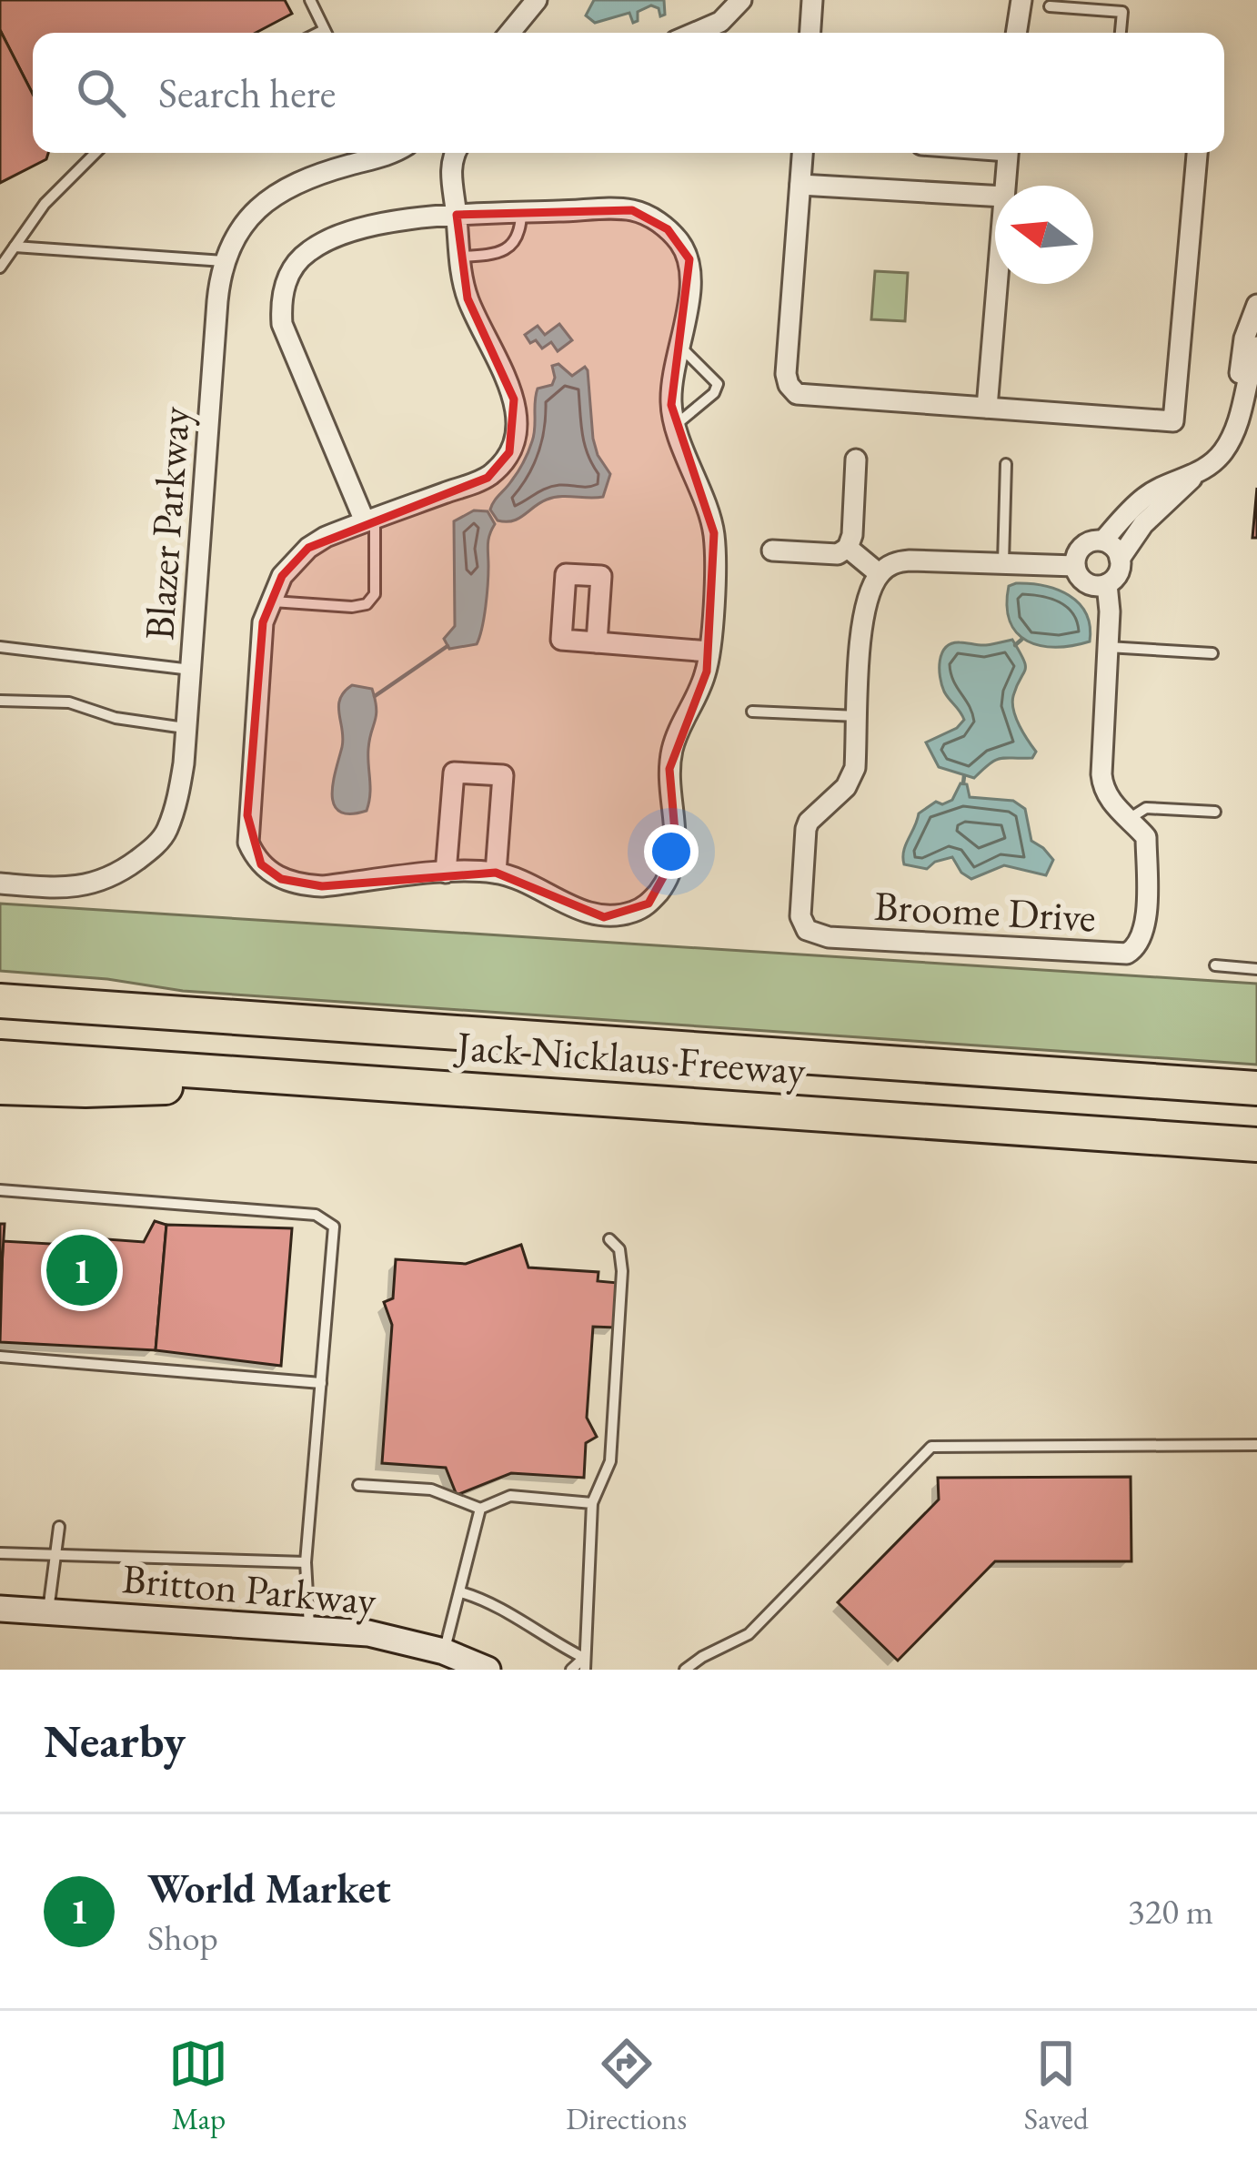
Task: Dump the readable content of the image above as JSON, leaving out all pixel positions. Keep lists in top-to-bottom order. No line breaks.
{"streets":{"highway":["Jack Nicklaus Freeway"],"main road":["Britton Parkway"],"street":["Blazer Parkway","Broome Drive"]},"north":"left","page":{"search":"Search here","pins":"1","heading":"Nearby","list":[{"mark":"1","name":"World Market","note":"Shop","value":"320 m"}],"nav":["Map","Directions","Saved"]}}
